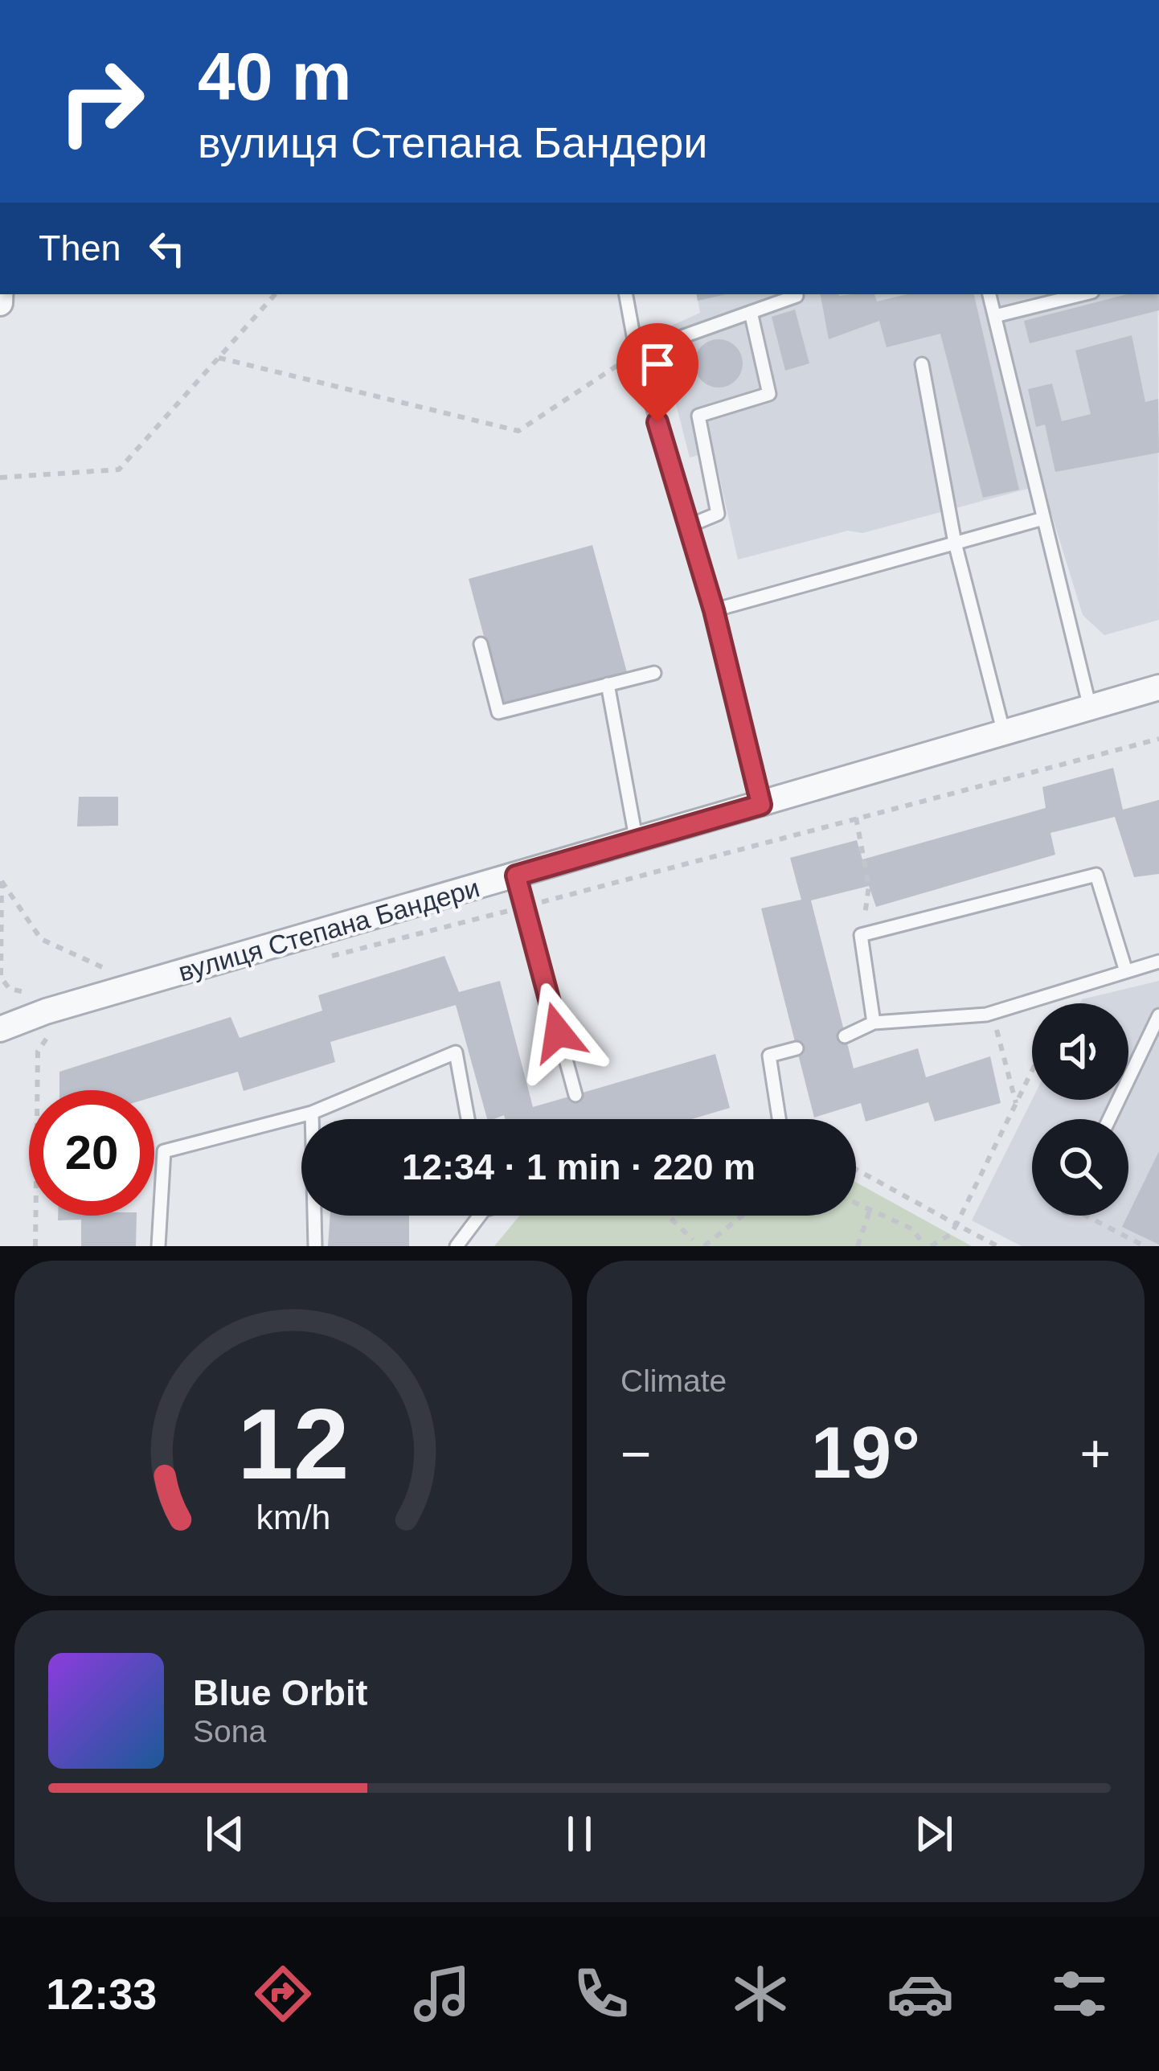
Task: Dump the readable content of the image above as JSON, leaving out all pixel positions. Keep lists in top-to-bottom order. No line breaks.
{"streets":{"street":["вулиця Степана Бандери"]},"page":{"turn":["40 m","вулиця Степана Бандери"],"then":"Then","limit":"20","trip":"12:34 · 1 min · 220 m","tile":"Climate","heat":["−","19°","+"],"song":["Blue Orbit","Sona"],"tabs":"12:33","gauge":["12","km/h"]}}
